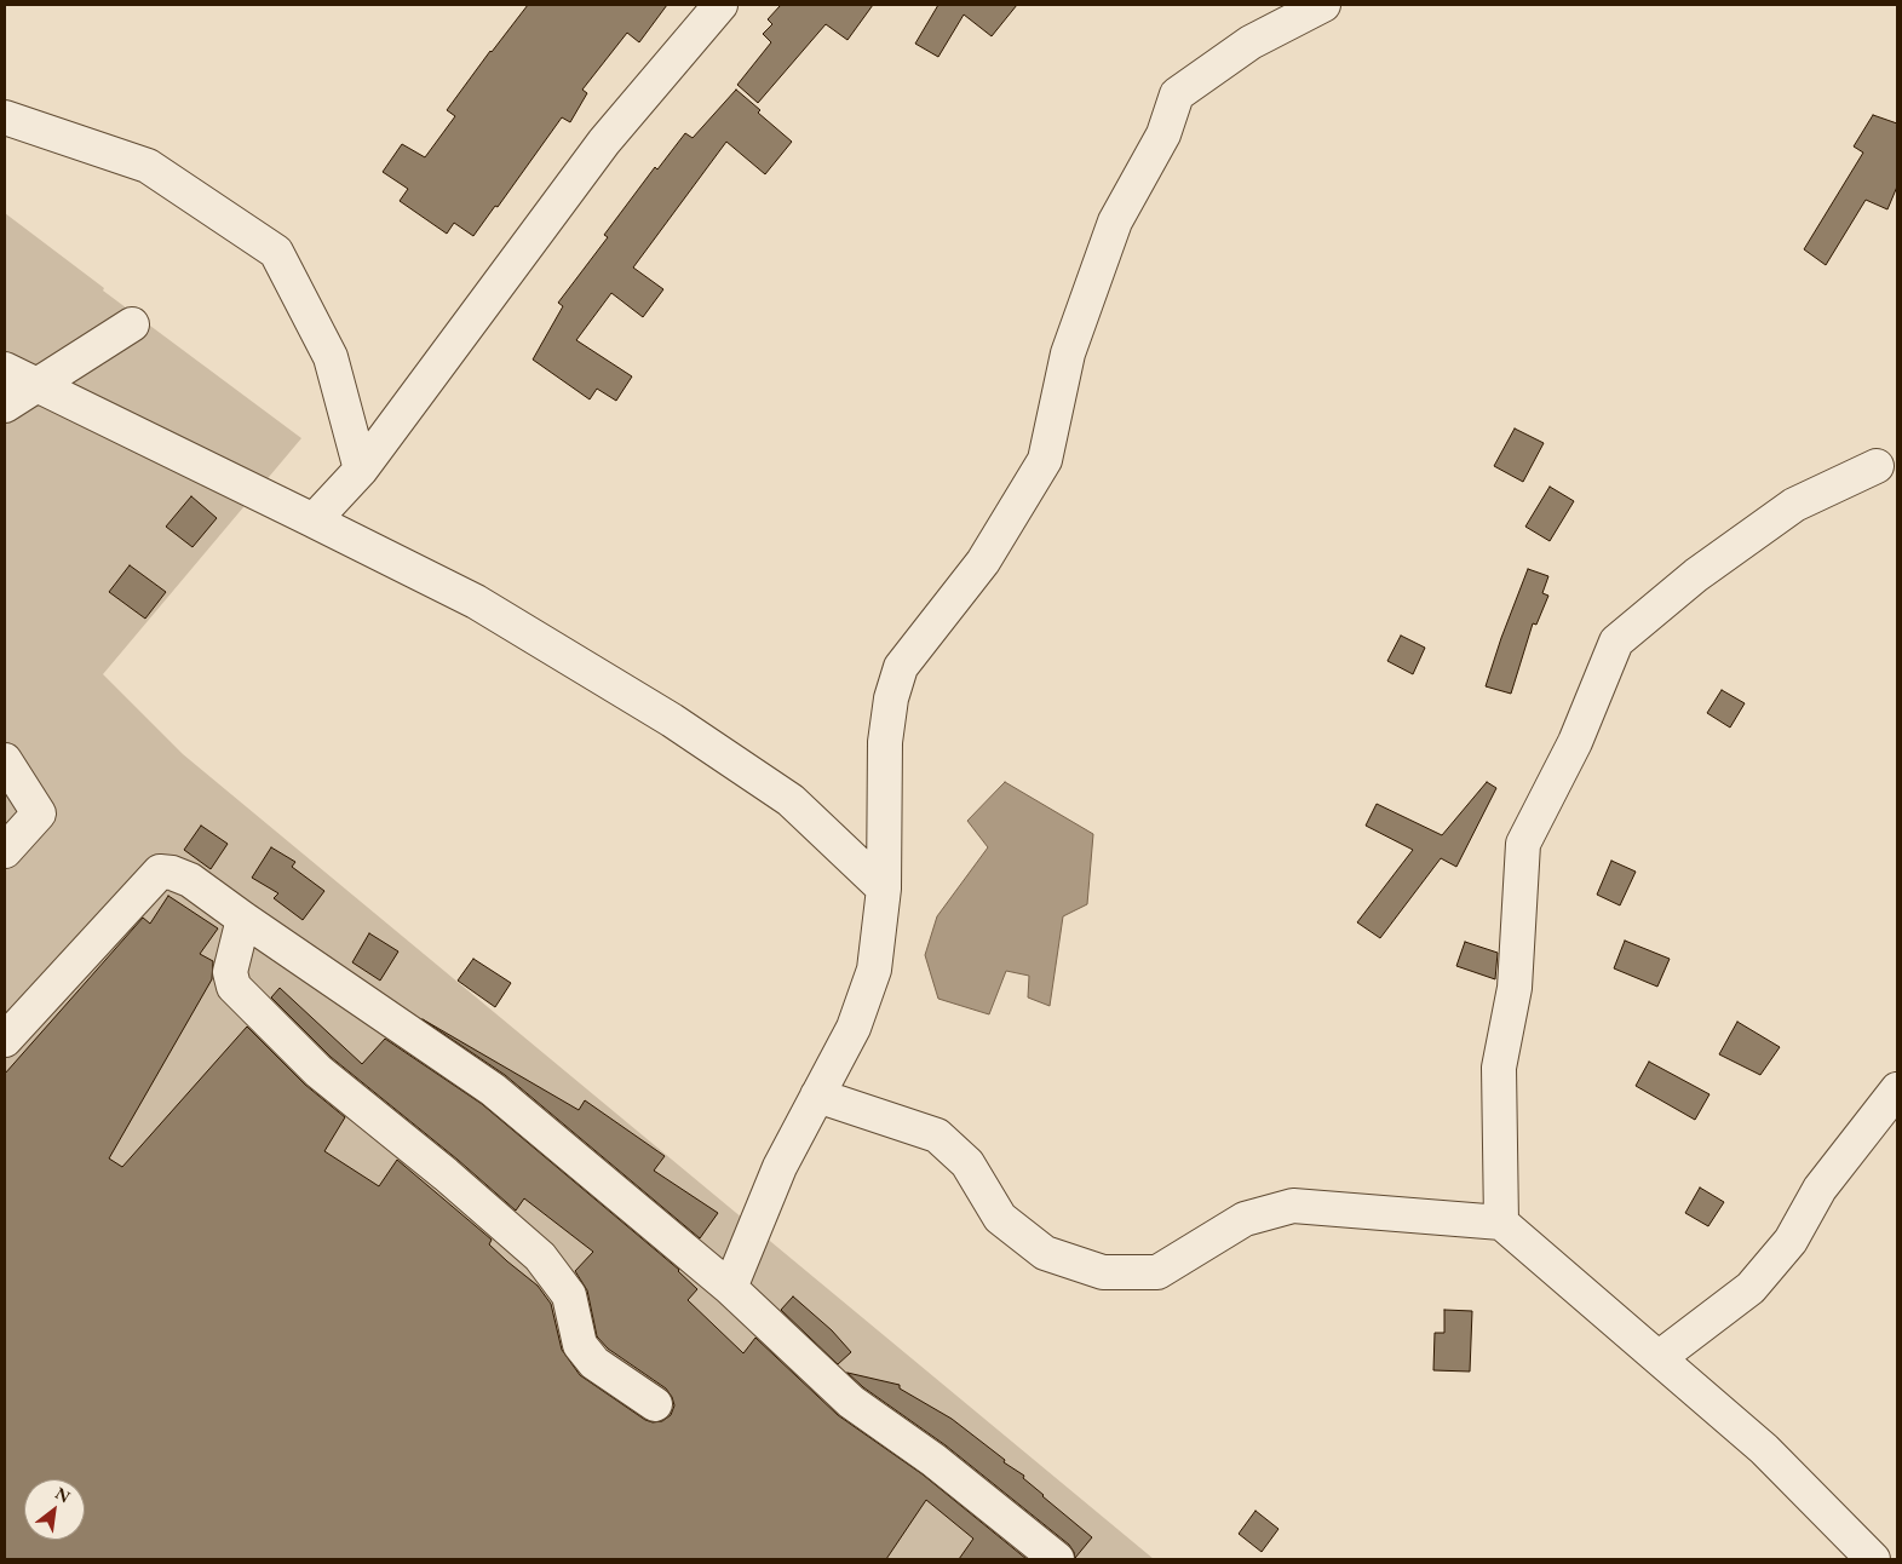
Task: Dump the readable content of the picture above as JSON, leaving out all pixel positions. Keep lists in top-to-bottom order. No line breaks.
{"north":"top right"}
